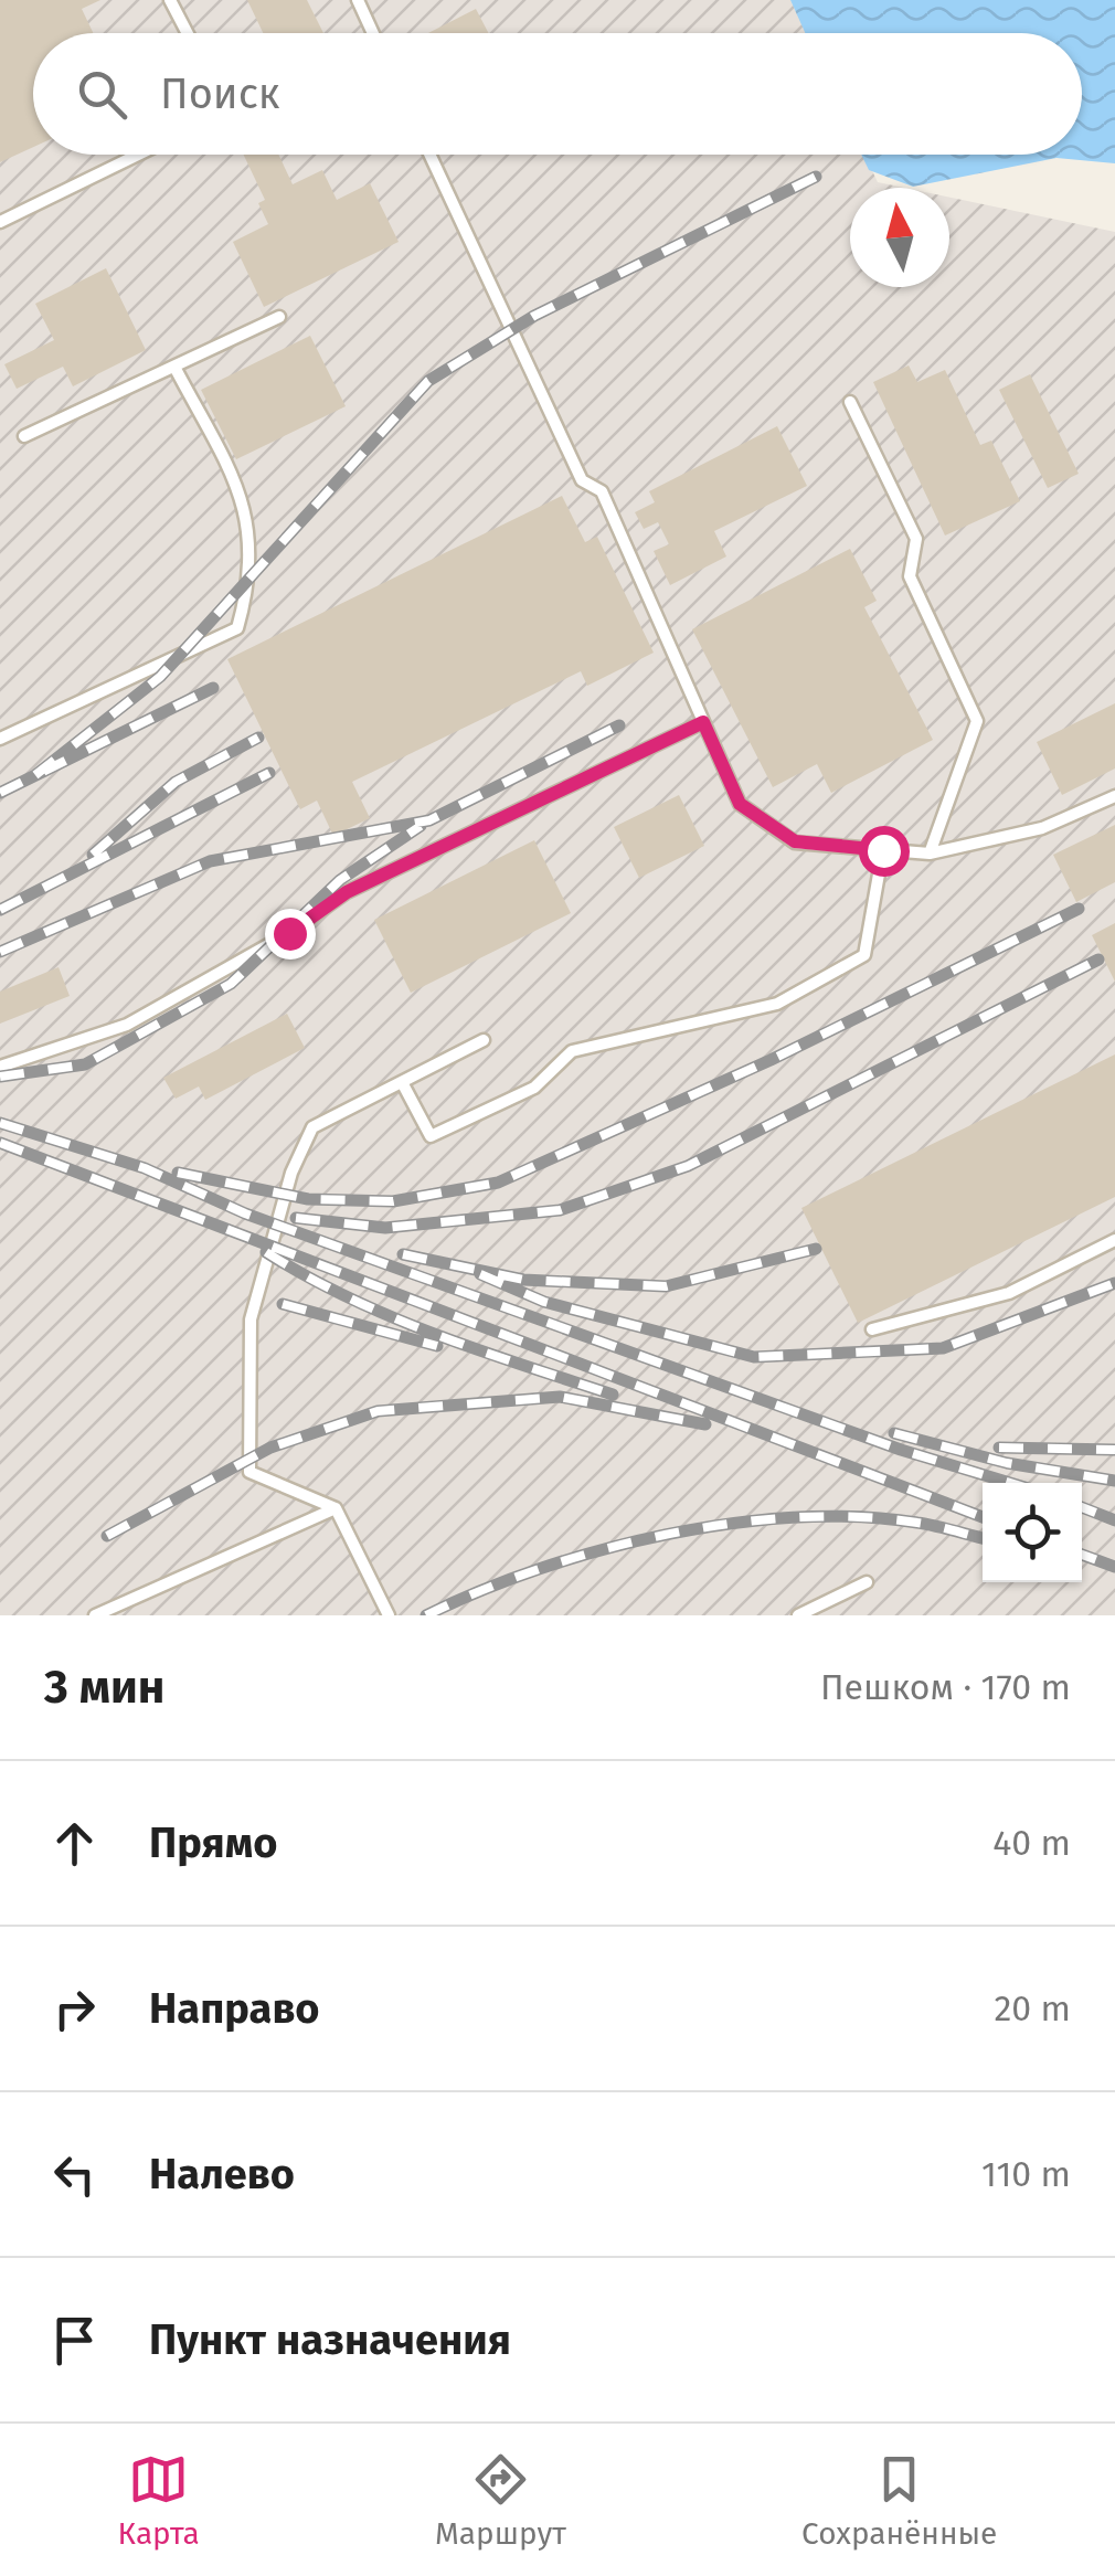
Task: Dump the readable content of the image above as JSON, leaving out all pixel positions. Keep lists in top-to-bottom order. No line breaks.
{"north":"top","page":{"search":"Поиск","heading":["3 мин","Пешком · 170 m"],"list":[["Прямо","40 m"],["Направо","20 m"],["Налево","110 m"],"Пункт назначения"],"nav":["Карта","Маршрут","Сохранённые"]}}
